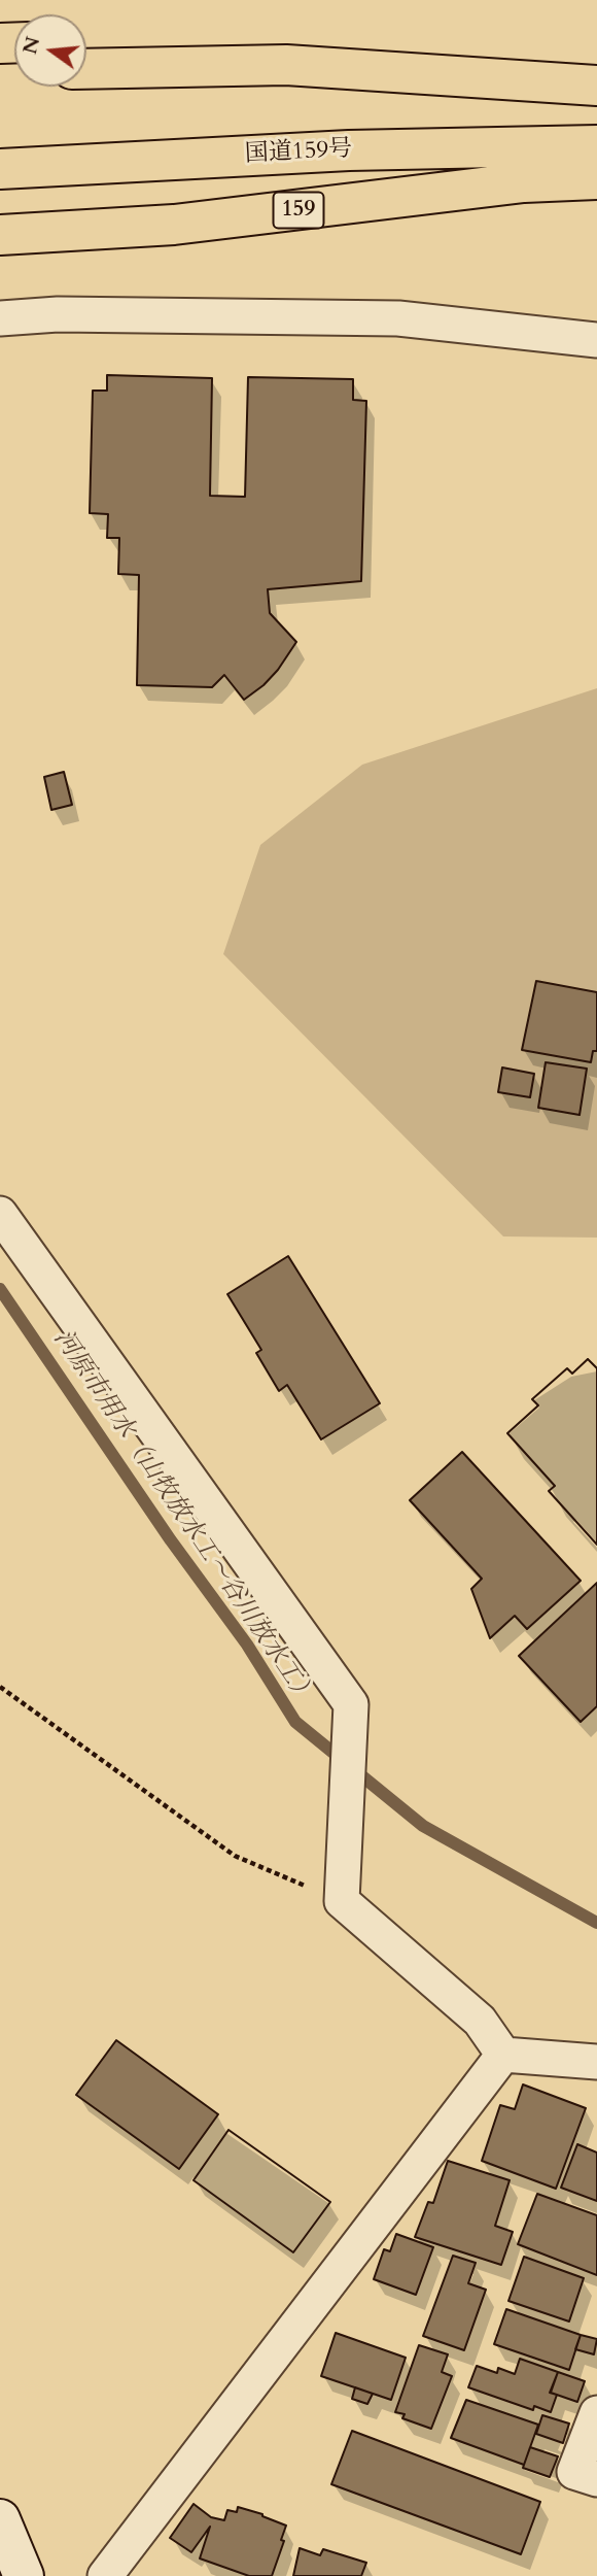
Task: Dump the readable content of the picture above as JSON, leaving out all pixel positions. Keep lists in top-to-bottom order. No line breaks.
{"streets":{"highway":["国道159号","159"]},"water":["河原市用水（山牧放水工～谷川放水工）"],"north":"left"}
